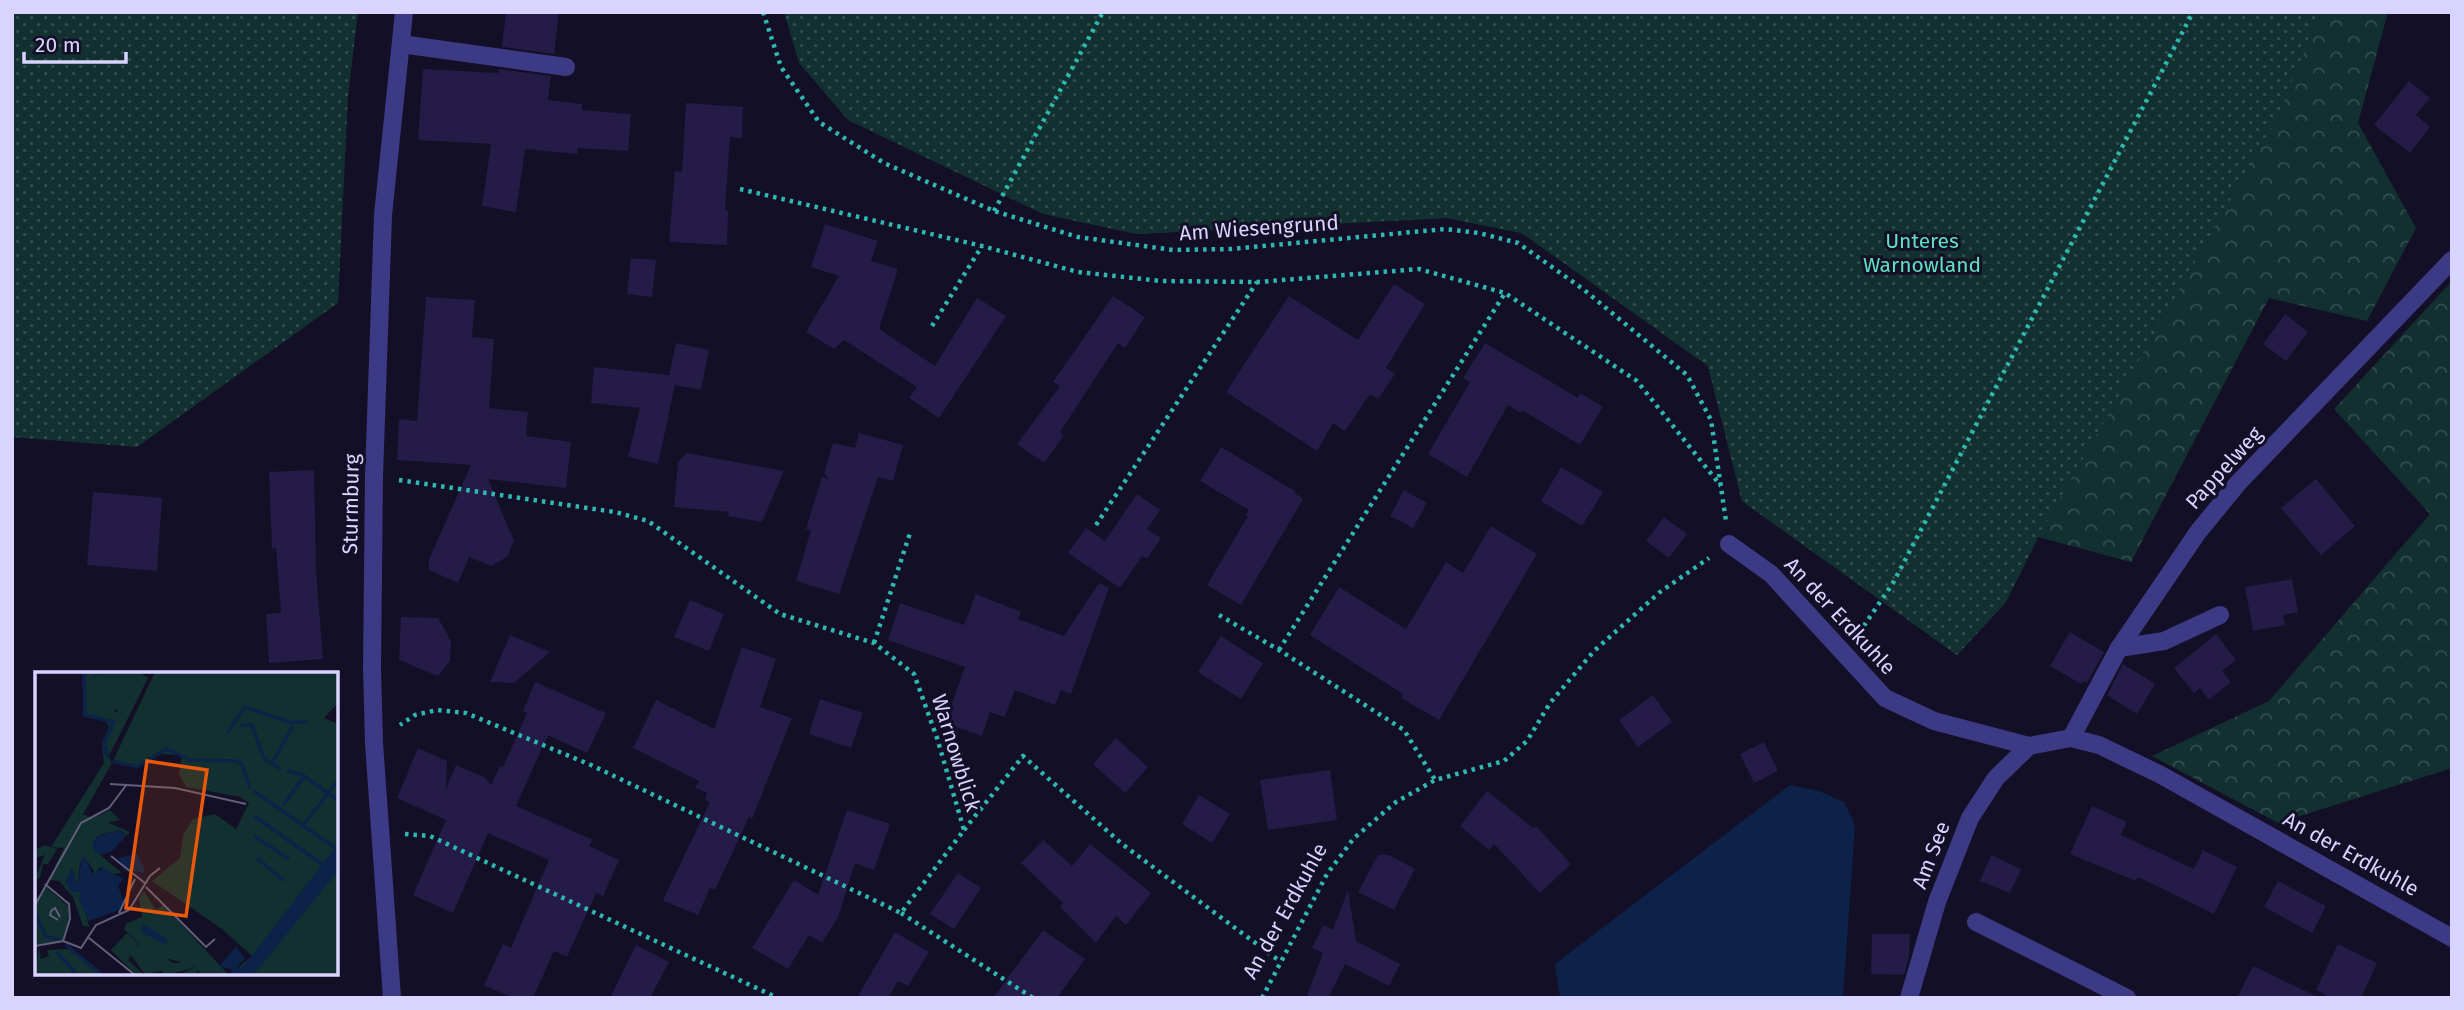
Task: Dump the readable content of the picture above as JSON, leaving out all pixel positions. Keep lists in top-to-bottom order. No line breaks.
{"streets":{"street":["Pappelweg","Sturmburg","An der Erdkuhle","Am See"],"path":["Am Wiesengrund","Warnowblick"]},"crossings":[["Am Wiesengrund","An der Erdkuhle"],["Pappelweg","An der Erdkuhle"],["Sturmburg","Warnowblick"],["An der Erdkuhle","Am See"]],"parks":["Unteres Warnowland"],"scale_bar":"20 m"}
